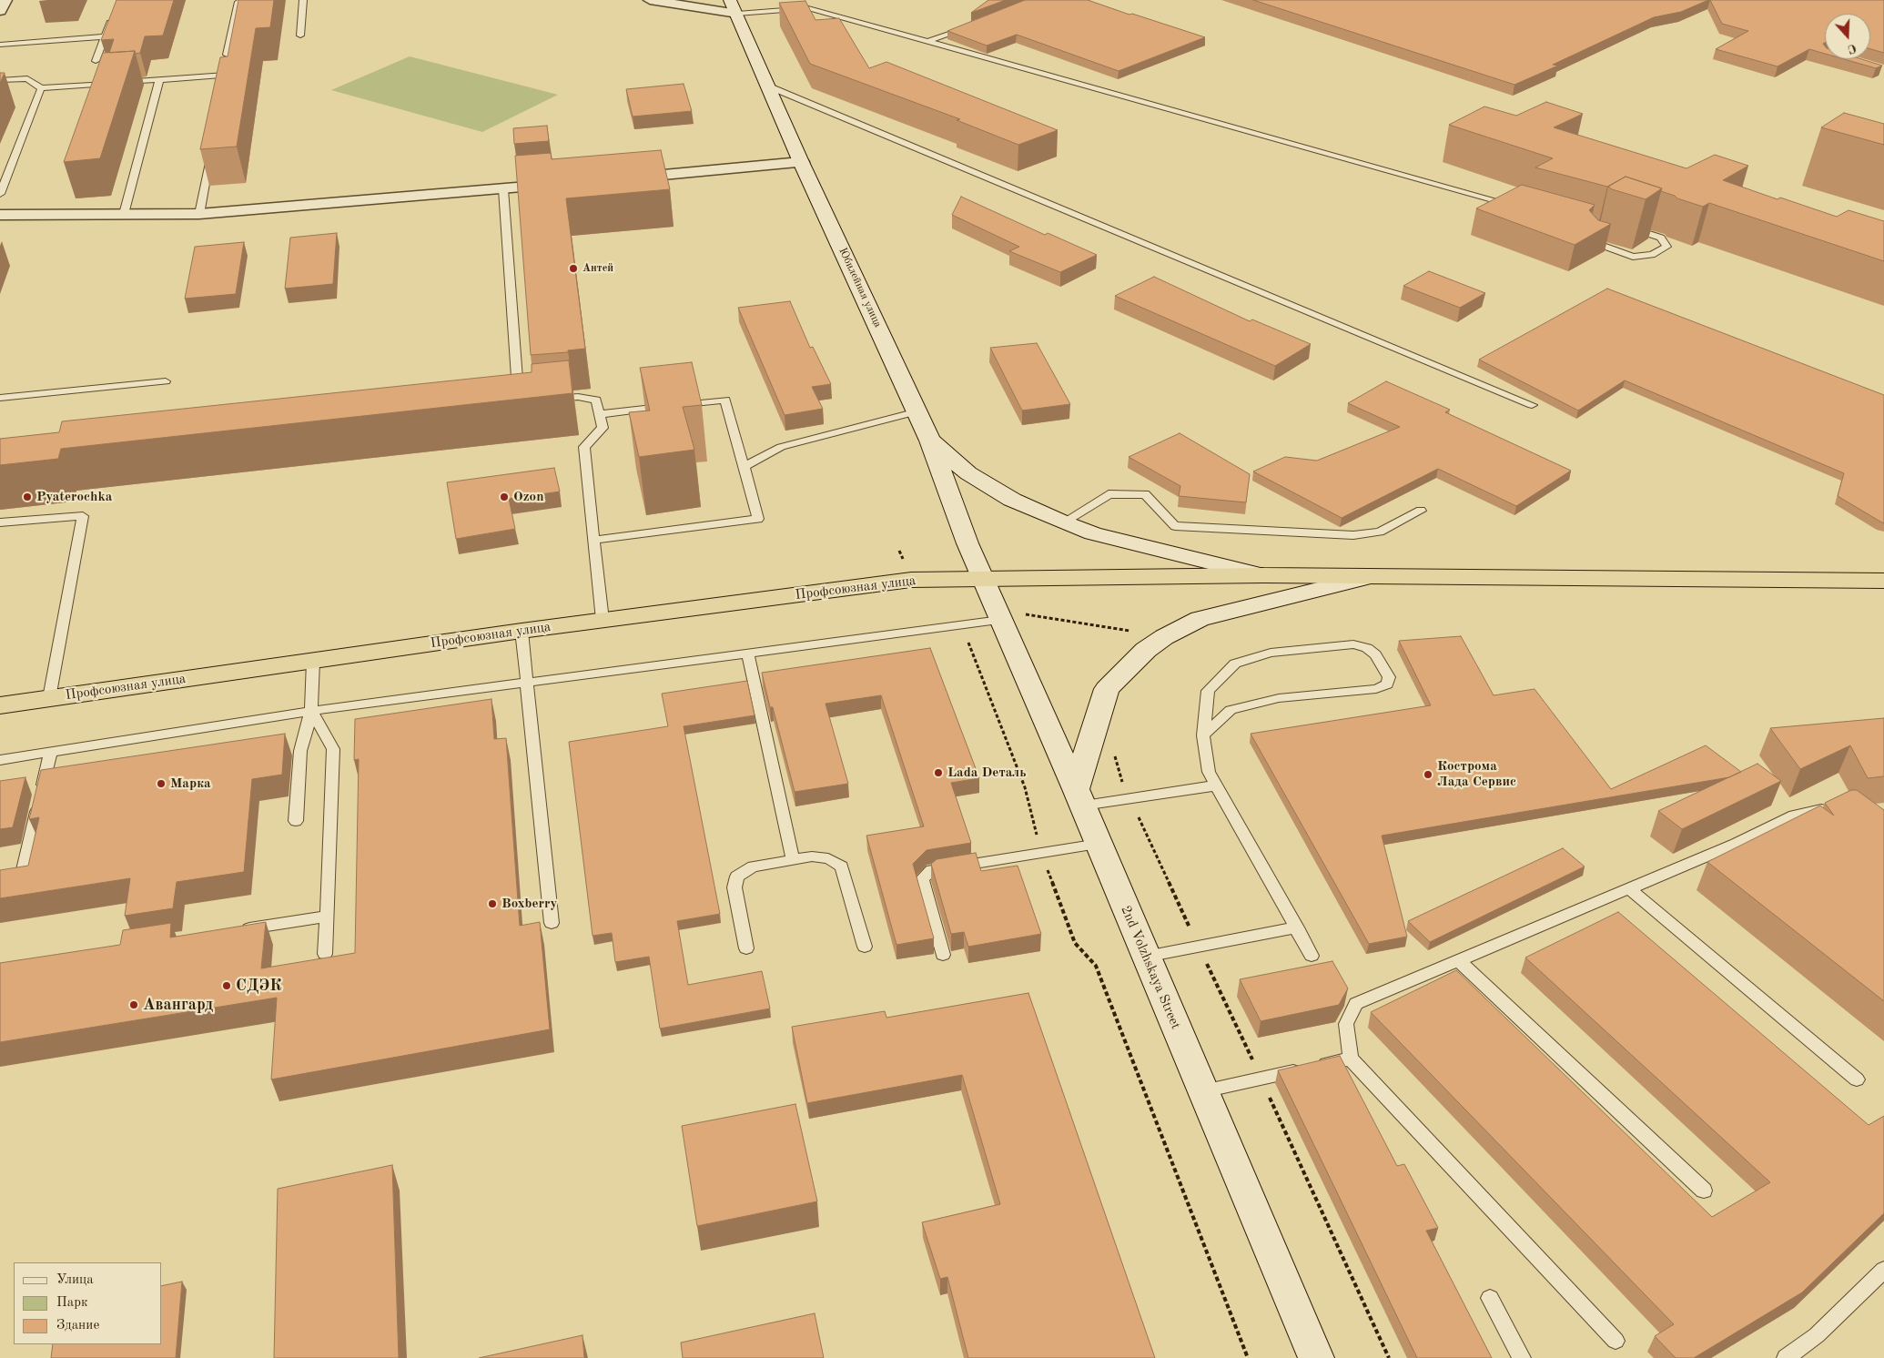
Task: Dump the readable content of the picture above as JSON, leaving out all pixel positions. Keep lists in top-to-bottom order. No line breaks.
{"streets":{"highway":["Профсоюзная улица"],"street":["Юбилейная улица","2nd Volzhskaya Street"]},"crossings":[["Юбилейная улица","Профсоюзная улица"],["Юбилейная улица","2nd Volzhskaya Street"],["Профсоюзная улица","2nd Volzhskaya Street"]],"places":["Антей","Pyaterochka","Ozon","Lada Dеталь","Кострома Лада Сервис","Марка","Boxberry","СДЭК","Авангард"],"legend":["Улица","Парк","Здание"],"north":"bottom"}
